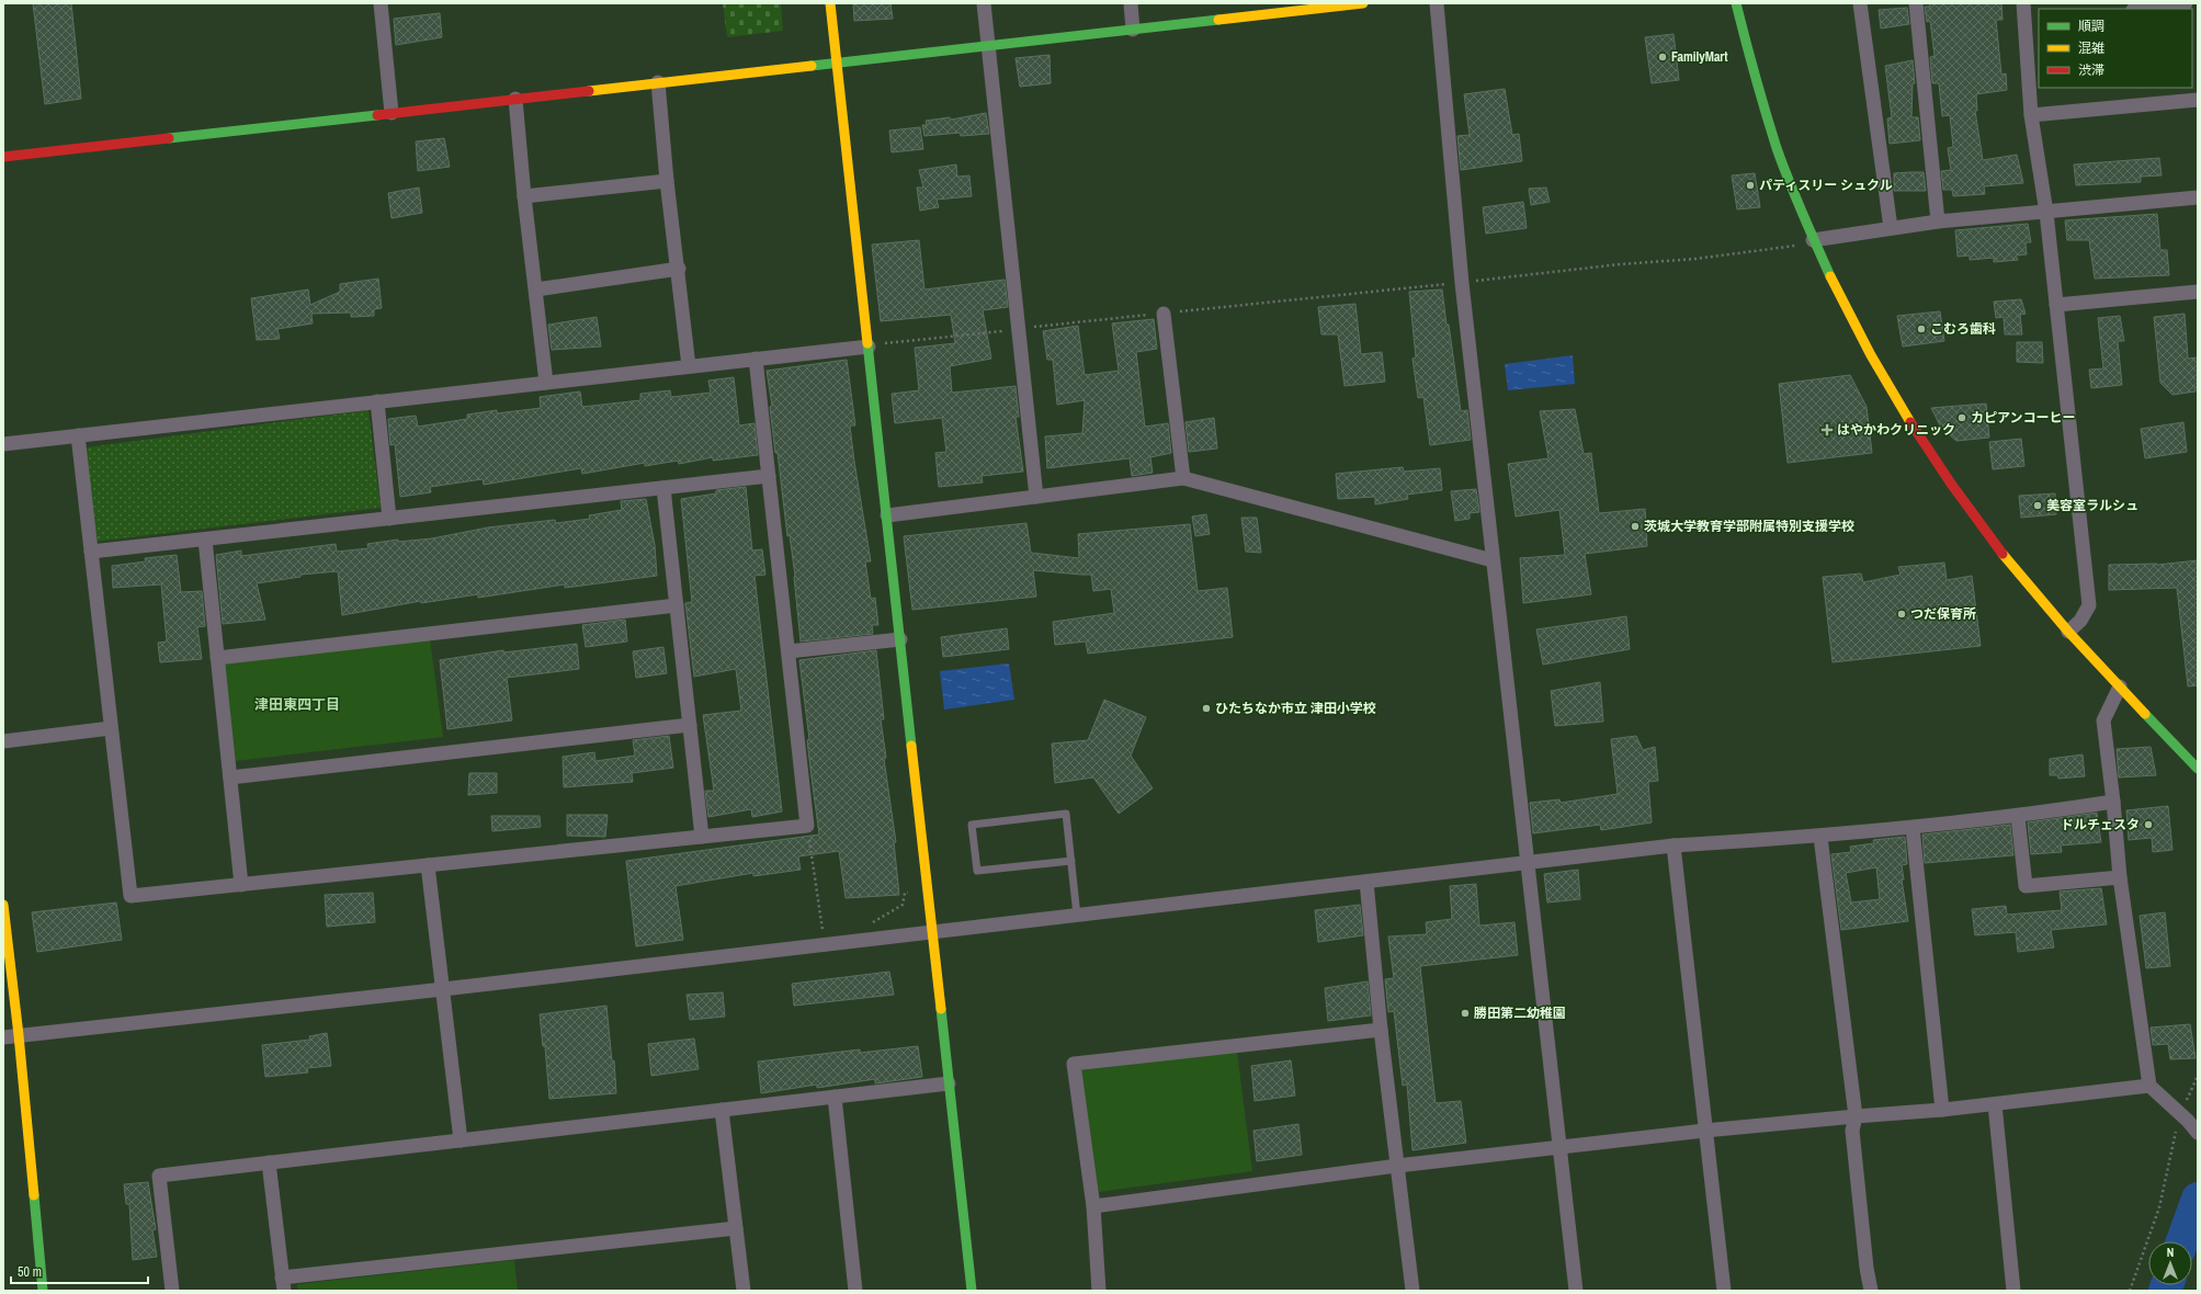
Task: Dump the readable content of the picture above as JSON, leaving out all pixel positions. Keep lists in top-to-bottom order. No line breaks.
{"districts":["津田東四丁目"],"places":{"other":["FamilyMart","パティスリー シュクル","こむろ歯科","カピアンコーヒー","美容室ラルシュ","茨城大学教育学部附属特別支援学校","つだ保育所","ひたちなか市立 津田小学校","ドルチェスタ","勝田第二幼稚園"],"health":["はやかわクリニック"]},"legend":["順調","混雑","渋滞"],"scale_bar":"50 m","north":"top"}
